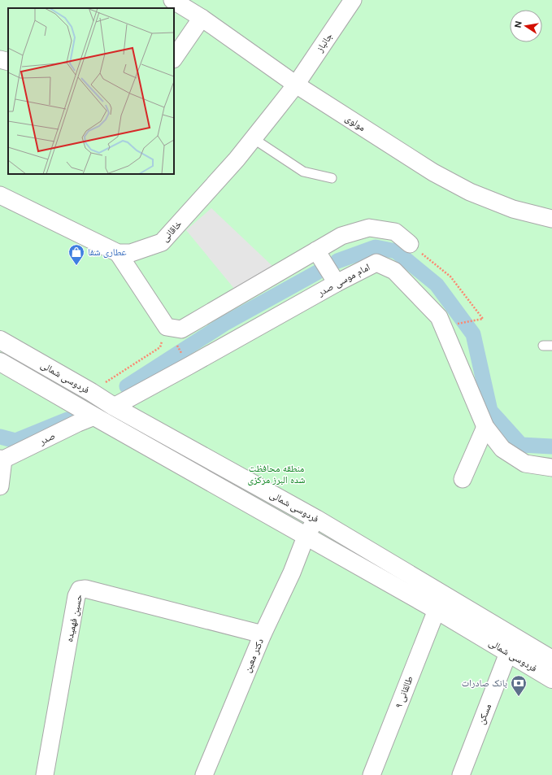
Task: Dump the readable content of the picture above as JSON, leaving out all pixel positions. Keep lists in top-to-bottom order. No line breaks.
{"streets":{"street":["جانباز","مولوی","خاقانی","امام موسی صدر","فردوسی شمالی","صدر","حسین فهمیده","دکتر معین","طالقانی ۹","مسکن"]},"crossings":[["جانباز","مولوی"],["جانباز","خاقانی"],["مولوی","خاقانی"],["امام موسی صدر","فردوسی شمالی"],["فردوسی شمالی","صدر"],["فردوسی شمالی","دکتر معین"],["فردوسی شمالی","طالقانی ۹"],["فردوسی شمالی","مسکن"],["حسین فهمیده","دکتر معین"]],"parks":["منطقه محافظت شده البرز مرکزی"],"places":{"shop":["عطاری شفا"],"bank":["بانک صادرات"]},"north":"left"}
